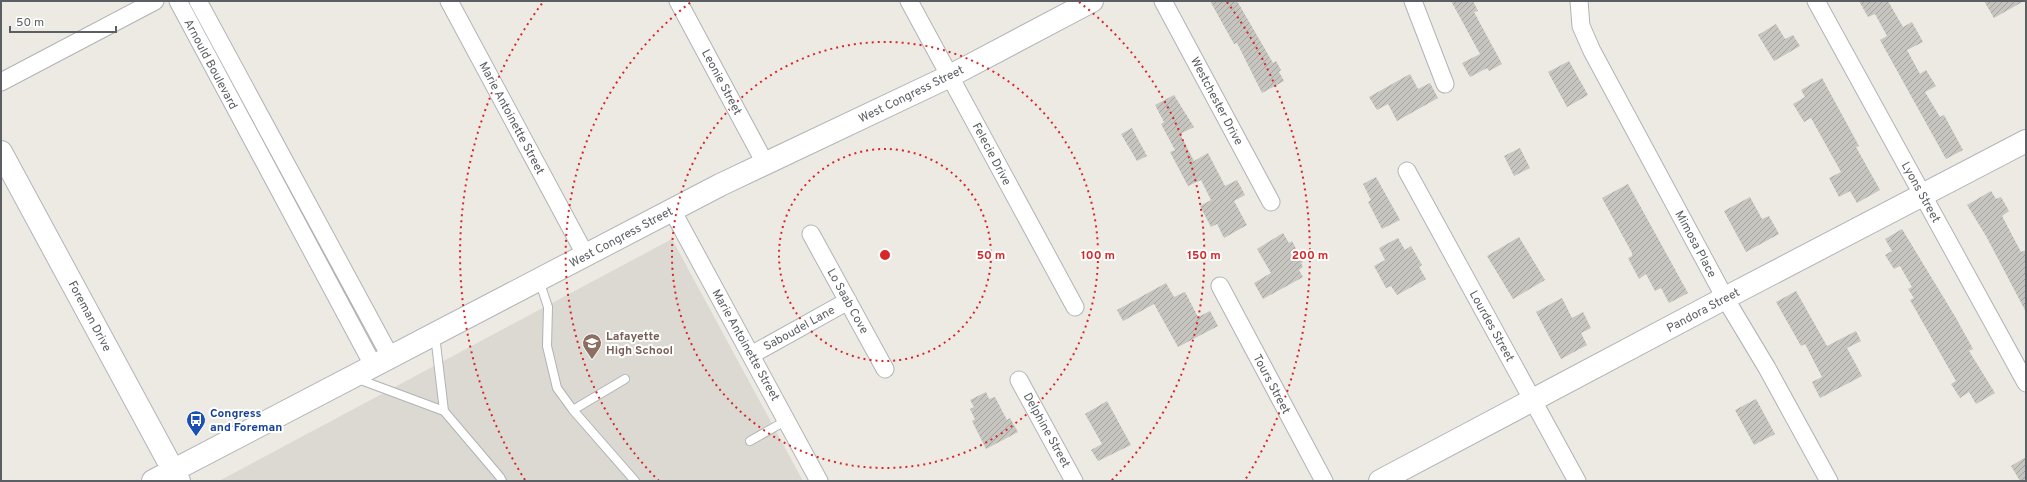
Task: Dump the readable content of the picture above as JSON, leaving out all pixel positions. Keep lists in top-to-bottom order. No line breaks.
{"streets":{"street":["Arnould Boulevard","Leonie Street","West Congress Street","Westchester Drive","Marie Antoinette Street","Felecie Drive","Lyons Street","Mimosa Place","Lo Saab Cove","Pandora Street","Foreman Drive","Lourdes Street","Saboudel Lane","Tours Street","Delphine Street"]},"crossings":[["Arnould Boulevard","West Congress Street"],["Leonie Street","West Congress Street"],["West Congress Street","Marie Antoinette Street"],["West Congress Street","Felecie Drive"],["West Congress Street","Foreman Drive"],["Marie Antoinette Street","Saboudel Lane"],["Lyons Street","Pandora Street"],["Mimosa Place","Pandora Street"],["Lo Saab Cove","Saboudel Lane"],["Pandora Street","Lourdes Street"]],"places":{"school or university":["Lafayette High School"],"bus stop":["Congress and Foreman"]},"scale_bar":"50 m","rings":["50 m","100 m","150 m","200 m"]}
